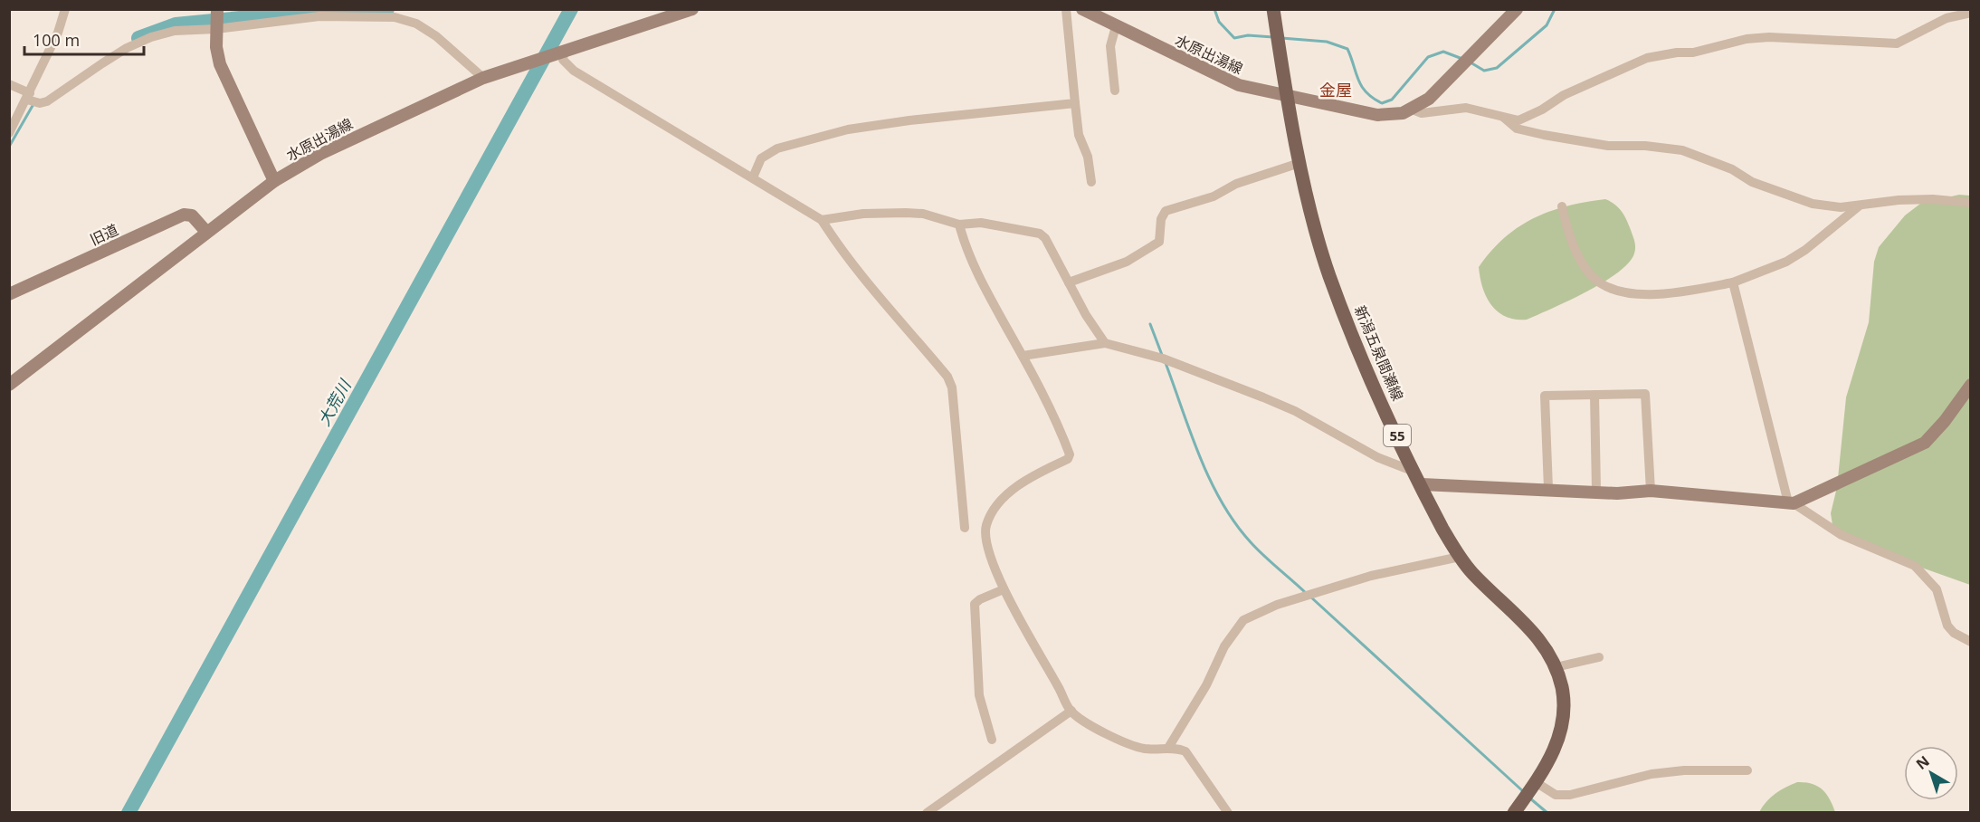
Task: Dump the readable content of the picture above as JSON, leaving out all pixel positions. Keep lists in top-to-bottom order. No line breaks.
{"streets":{"main road":["水原出湯線","旧道","新潟五泉間瀬線","55"]},"crossings":[["水原出湯線","旧道"],["水原出湯線","新潟五泉間瀬線"]],"districts":["金屋"],"water":["大荒川"],"scale_bar":"100 m","north":"top left"}
